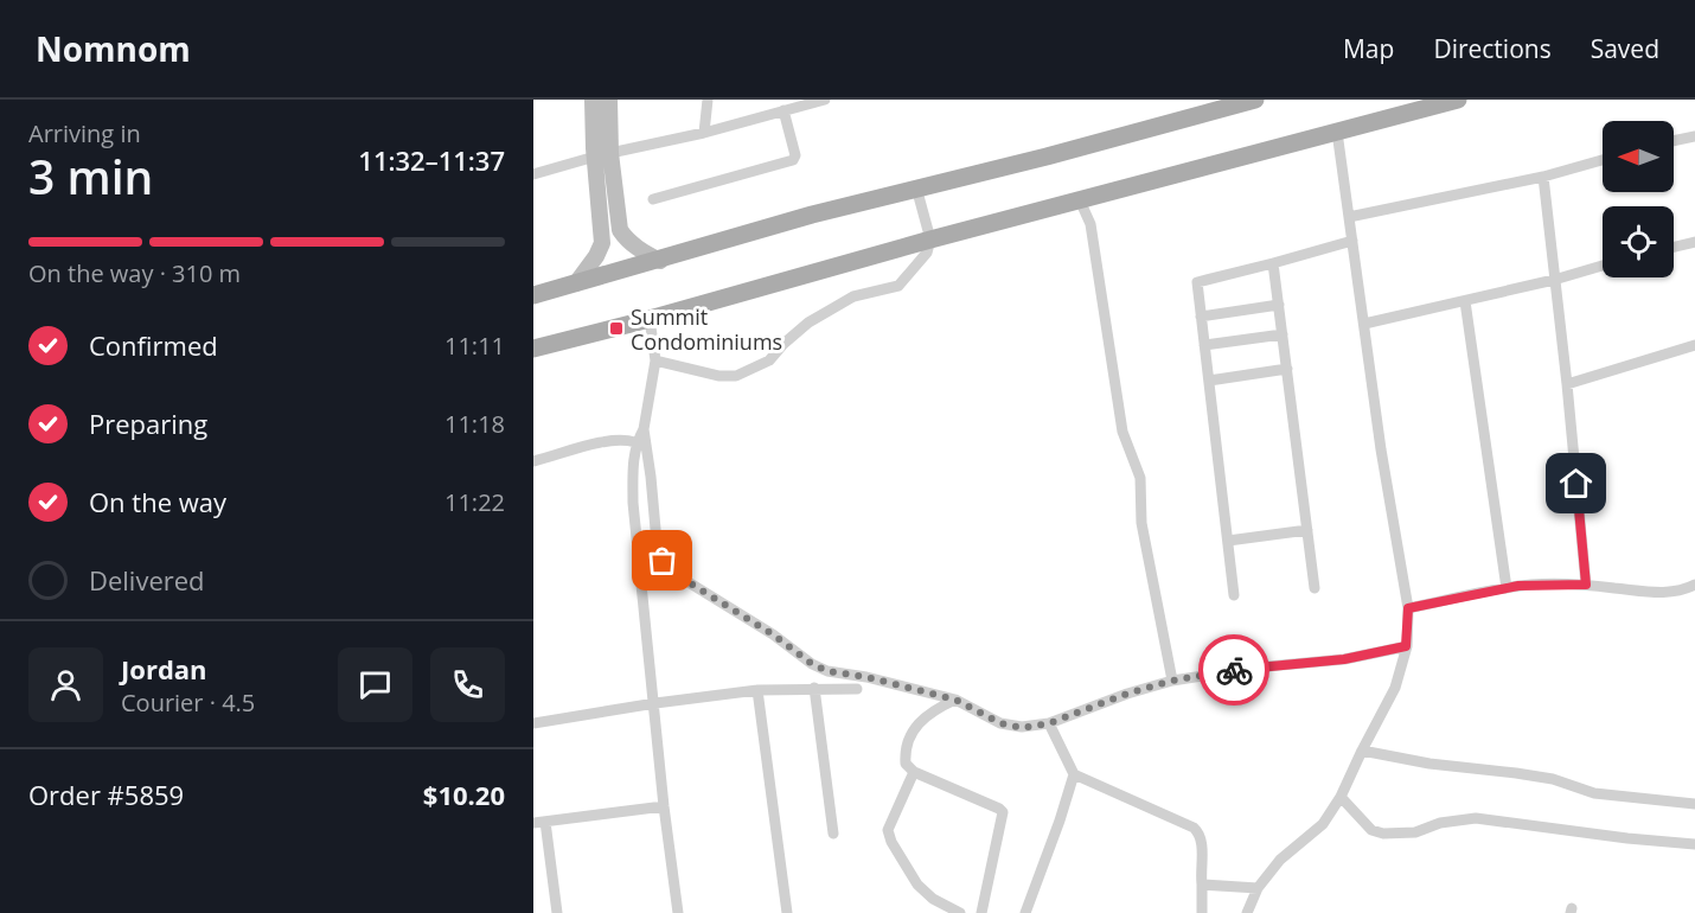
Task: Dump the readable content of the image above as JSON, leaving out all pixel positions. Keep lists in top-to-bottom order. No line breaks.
{"places":{"transit":["Summit Condominiums"]},"north":"left","page":{"header":"Nomnom","nav":["Map","Directions","Saved"],"heading":["3 min","Arriving in","11:32–11:37"],"panel":["Jordan","Courier · 4.5","Order #5859","$10.20"],"bar":"On the way · 310 m","list":[["Confirmed","11:11"],["Preparing","11:18"],["On the way","11:22"],"Delivered"]}}
